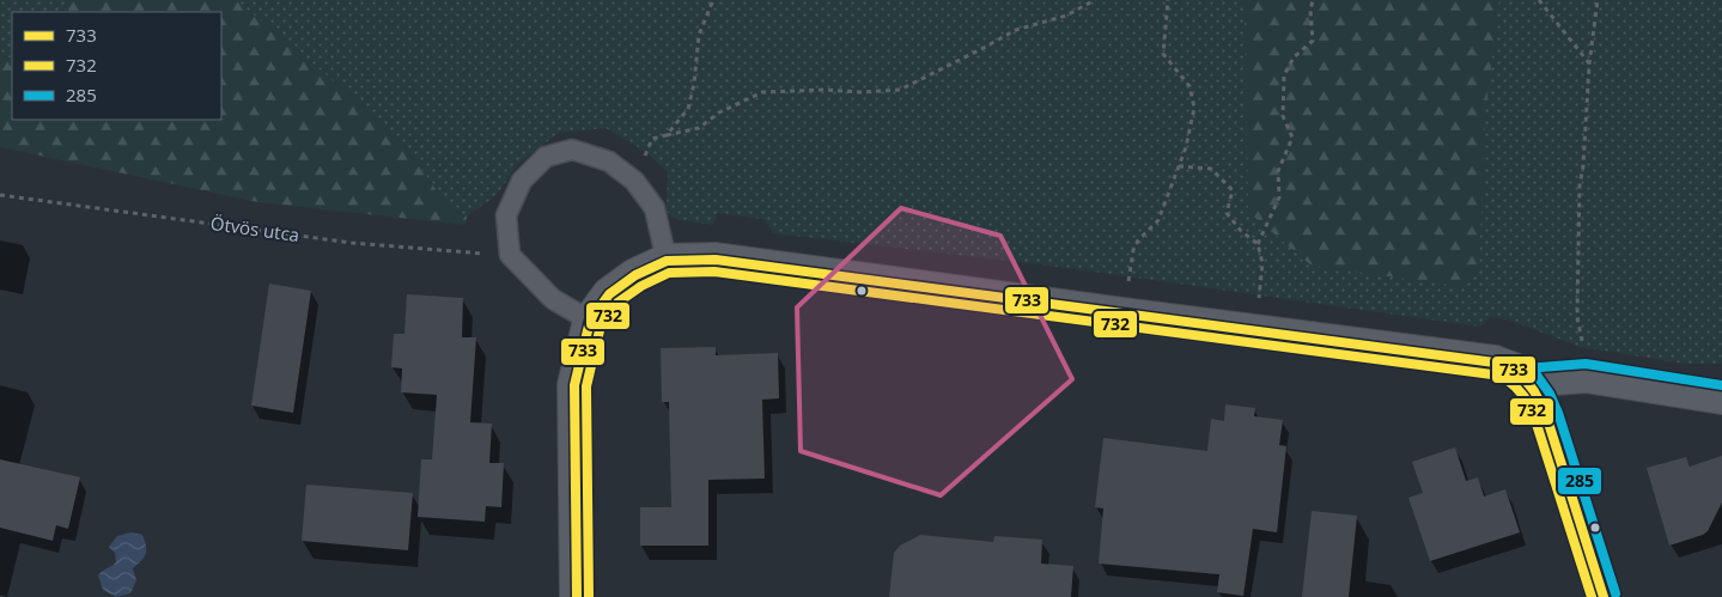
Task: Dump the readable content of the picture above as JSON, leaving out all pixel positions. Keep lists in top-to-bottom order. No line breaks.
{"streets":{"path":["Ötvös utca"]},"lines":["transit line 733","transit line 732","transit line 285"],"legend":["733","732","285"]}
